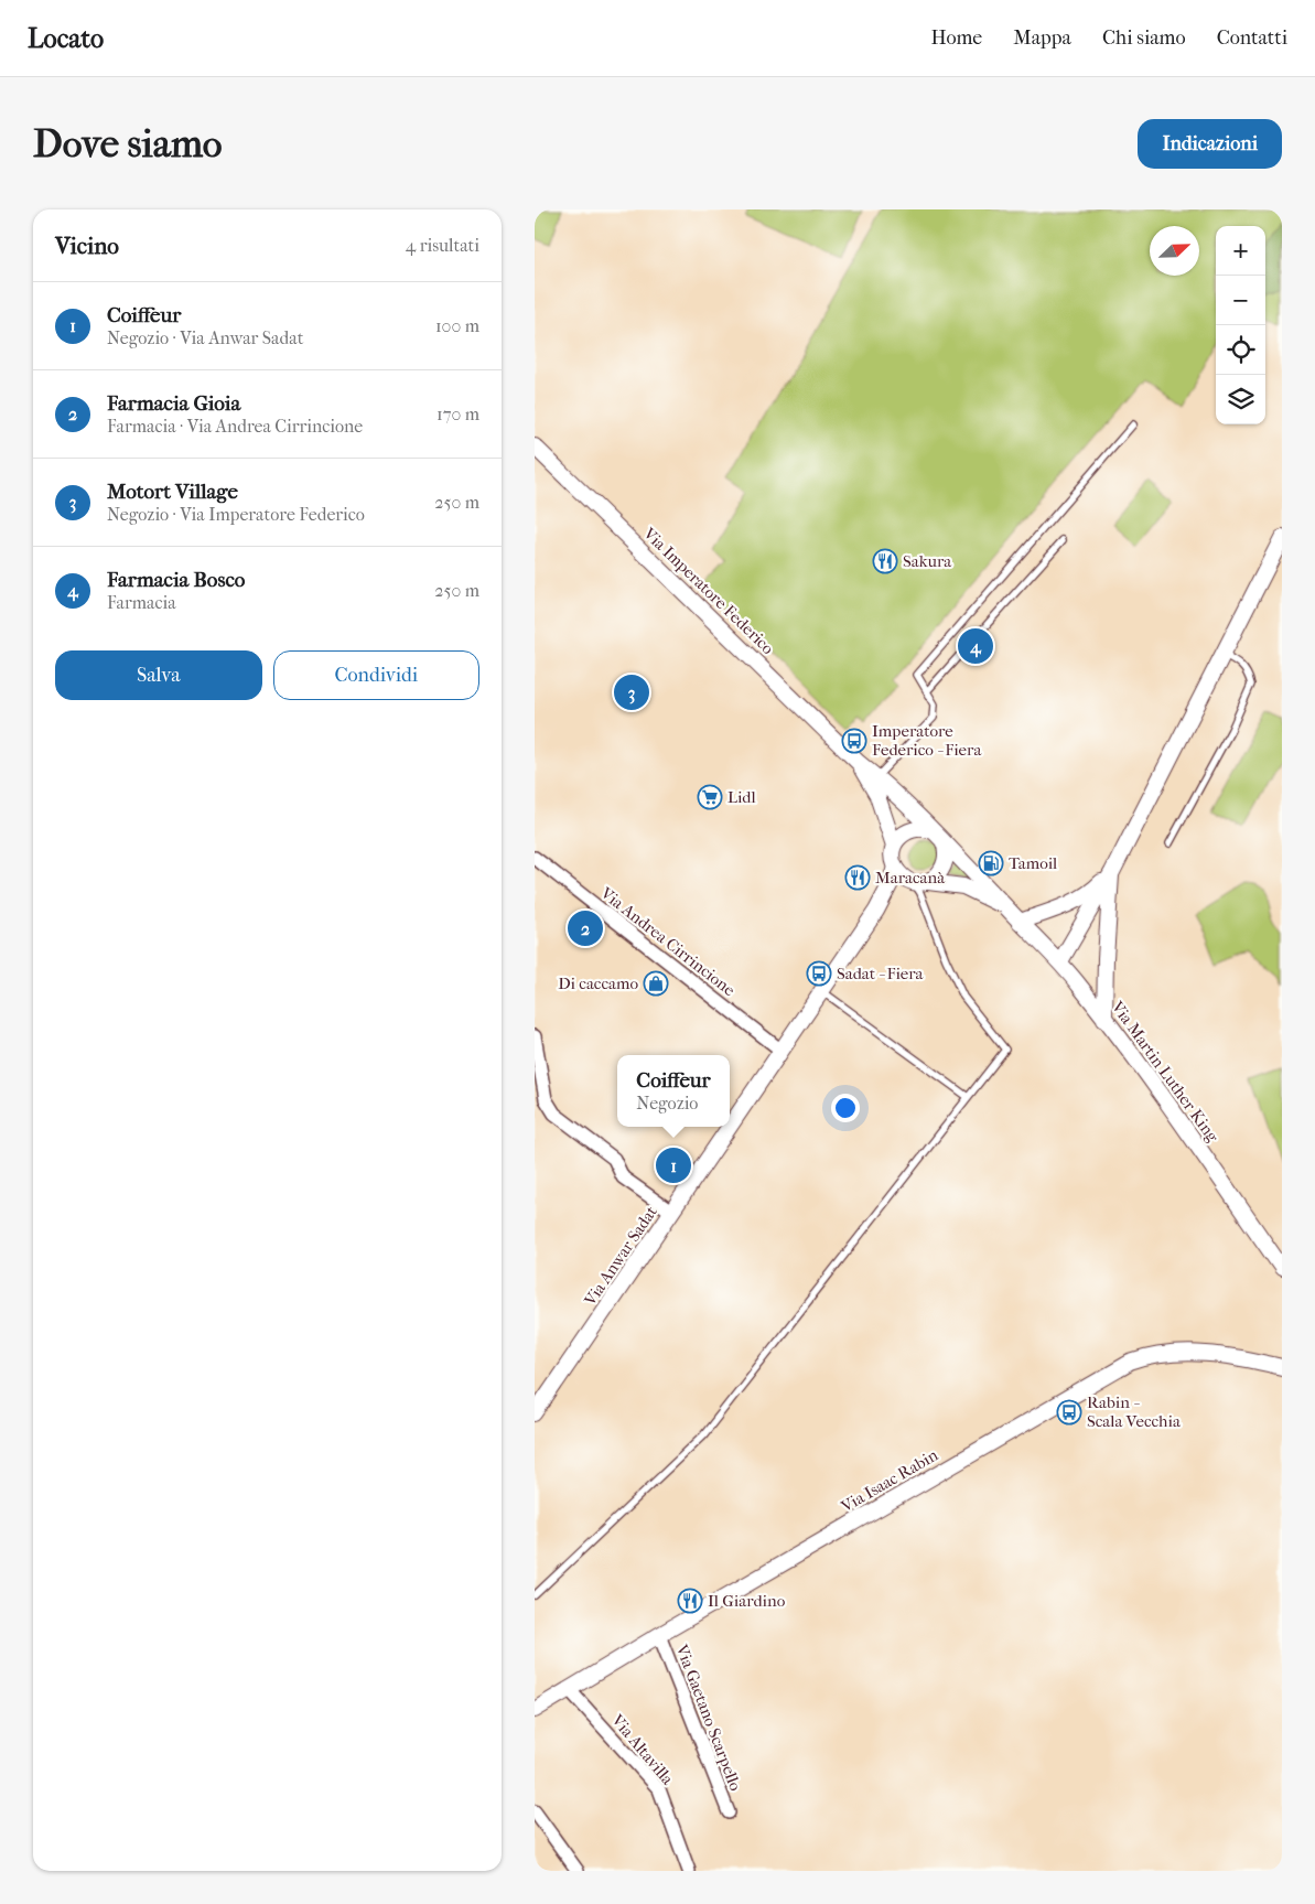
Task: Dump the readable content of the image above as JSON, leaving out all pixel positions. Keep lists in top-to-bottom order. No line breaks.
{"streets":{"street":["Via Imperatore Federico","Via Andrea Cirrincione","Via Martin Luther King","Via Anwar Sadat","Via Isaac Rabin","Via Gaetano Scarpello","Via Altavilla"]},"crossings":[["Via Imperatore Federico","Via Martin Luther King"],["Via Andrea Cirrincione","Via Anwar Sadat"],["Via Martin Luther King","Via Anwar Sadat"],["Via Isaac Rabin","Via Gaetano Scarpello"],["Via Isaac Rabin","Via Altavilla"]],"places":{"restaurant":["Sakura","Maracanà","Il Giardino"],"bus stop":["Imperatore Federico - Fiera","Sadat - Fiera","Rabin - Scala Vecchia"],"supermarket":["Lidl"],"fuel station":["Tamoil"],"shop":["Di caccamo"]},"north":"top right","page":{"header":"Locato","nav":["Home","Mappa","Chi siamo","Contatti"],"buttons":["Indicazioni",["Salva","Condividi"]],"title":"Dove siamo","heading":["Vicino","4 risultati"],"map_buttons":["+","−"],"list":[{"mark":"1","name":"Coiffeur","note":"Negozio · Via Anwar Sadat","value":"100 m"},{"mark":"2","name":"Farmacia Gioia","note":"Farmacia · Via Andrea Cirrincione","value":"170 m"},{"mark":"3","name":"Motort Village","note":"Negozio · Via Imperatore Federico","value":"250 m"},{"mark":"4","name":"Farmacia Bosco","note":"Farmacia","value":"250 m"}],"pins":["4","3","2","1"],"popup":["Coiffeur","Negozio"]}}
